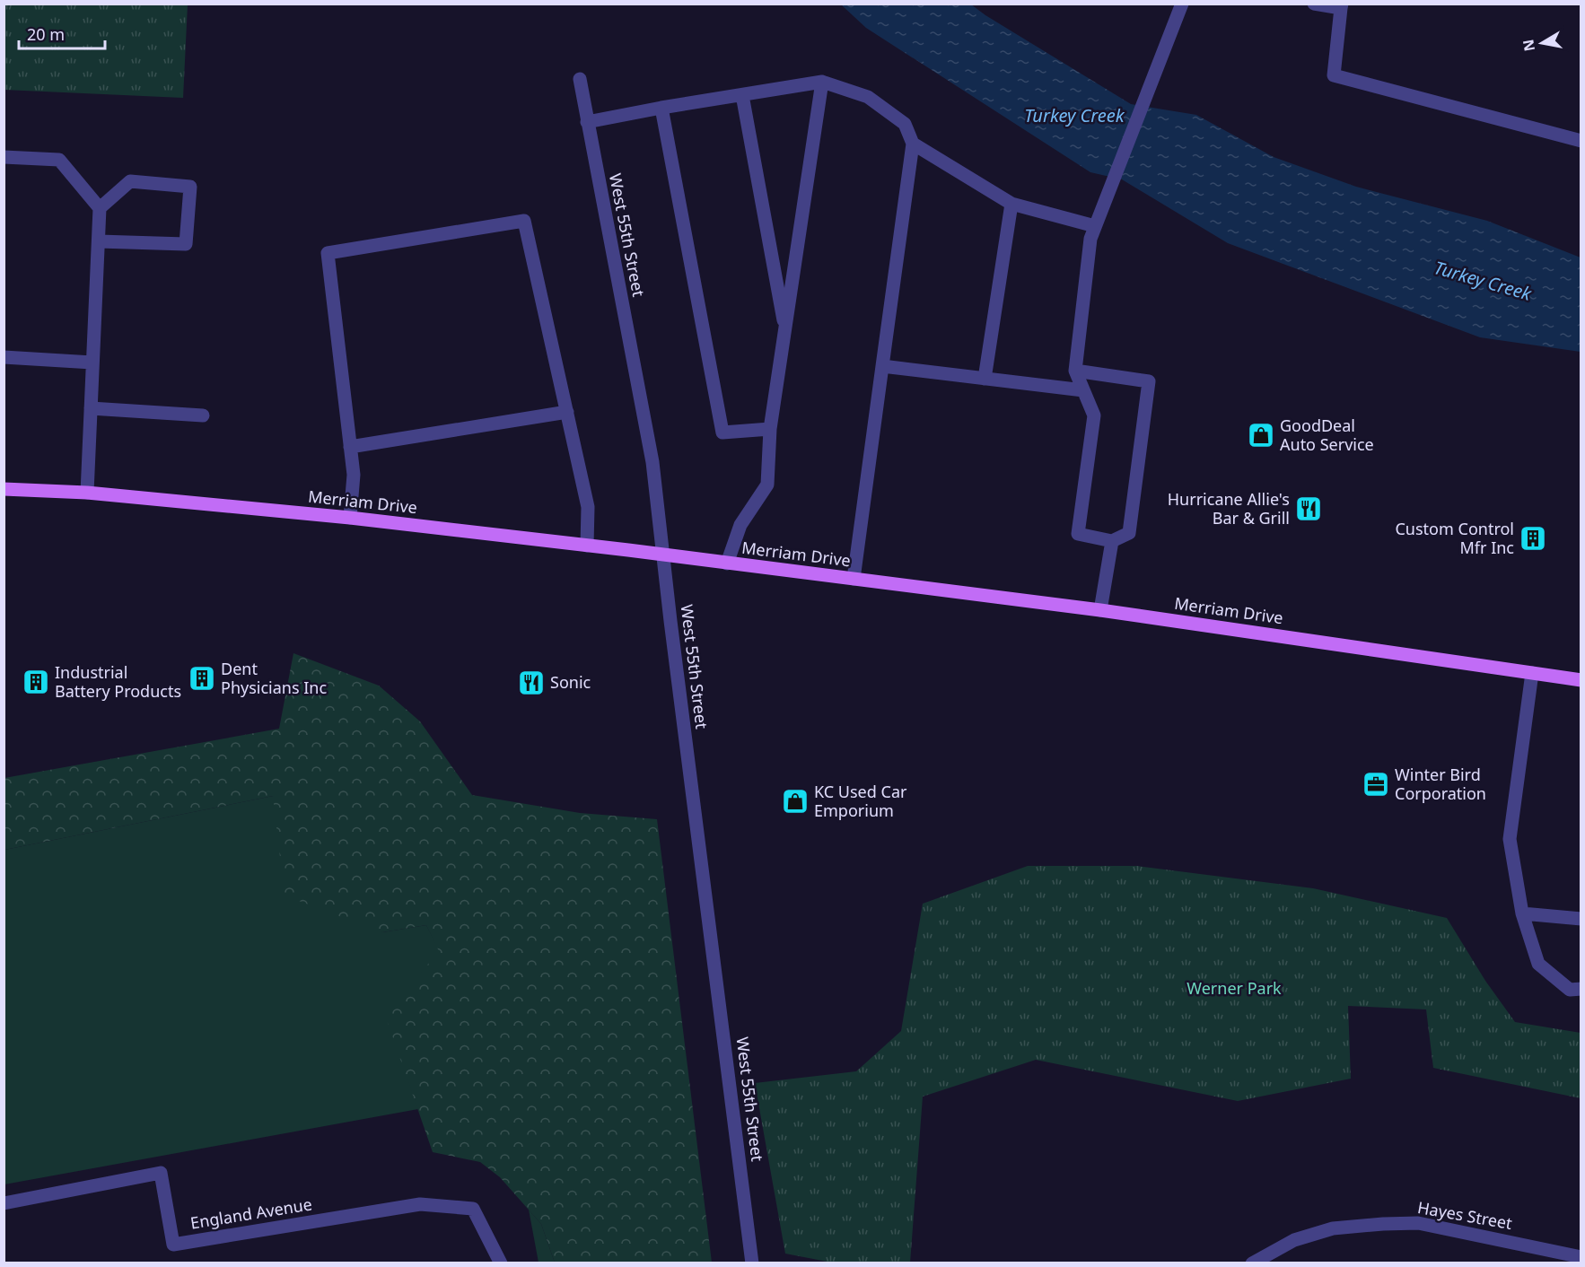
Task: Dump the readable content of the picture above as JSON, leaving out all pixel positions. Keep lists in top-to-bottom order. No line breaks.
{"streets":{"main road":["Merriam Drive"],"street":["West 55th Street","England Avenue","Hayes Street"]},"crossings":[["West 55th Street","Merriam Drive"]],"water":["Turkey Creek"],"parks":["Werner Park"],"places":{"shop":["GoodDeal Auto Service","KC Used Car Emporium"],"restaurant":["Hurricane Allie's Bar & Grill","Sonic"],"building":["Custom Control Mfr Inc","Dent Physicians Inc","Industrial Battery Products"],"office":["Winter Bird Corporation"]},"scale_bar":"20 m","north":"left"}
